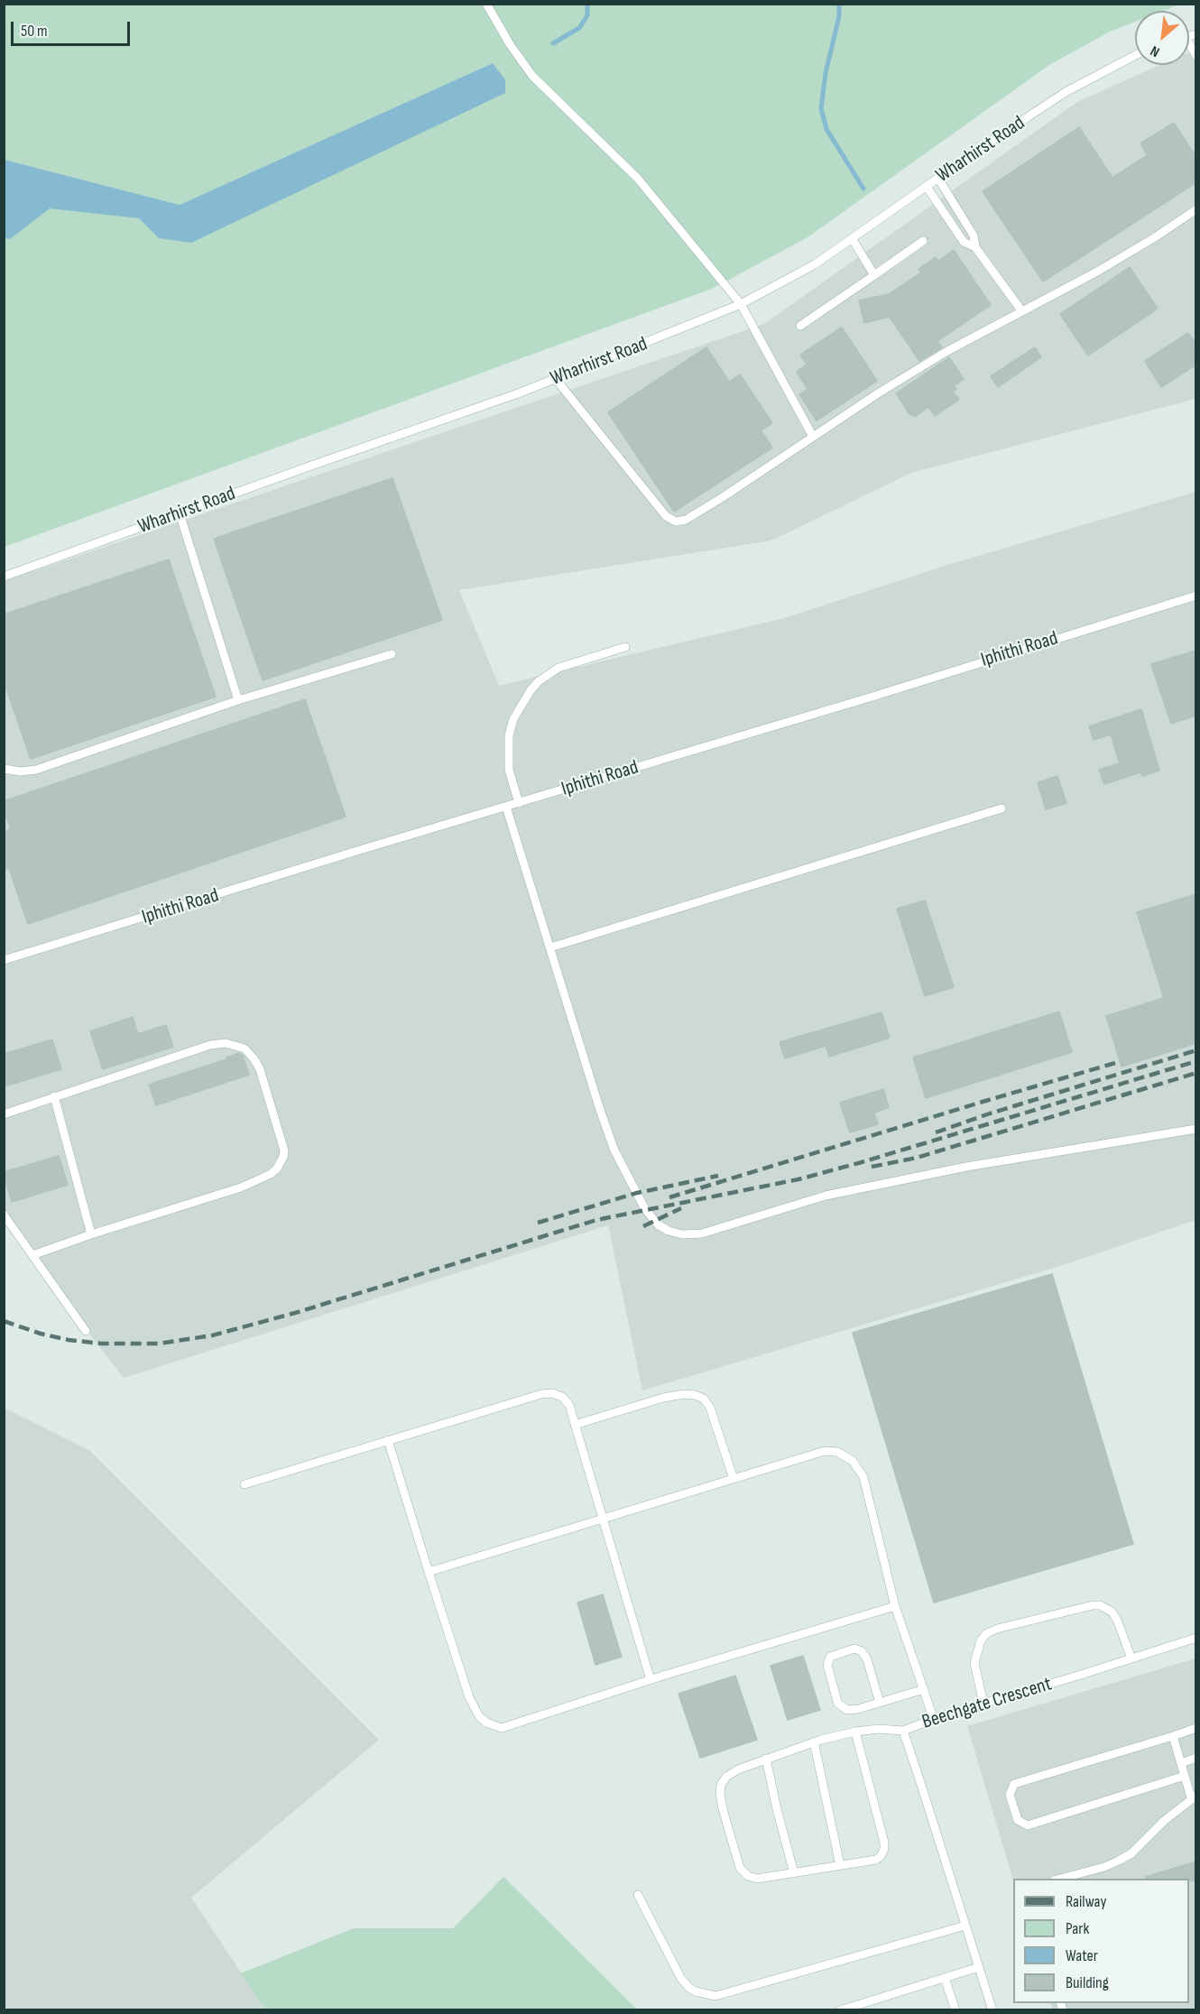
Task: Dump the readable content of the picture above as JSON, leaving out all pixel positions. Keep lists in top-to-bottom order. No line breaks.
{"streets":{"lane":["Wharhirst Road","Iphithi Road","Beechgate Crescent"]},"legend":["Railway","Park","Water","Building"],"scale_bar":"50 m","north":"bottom left"}
